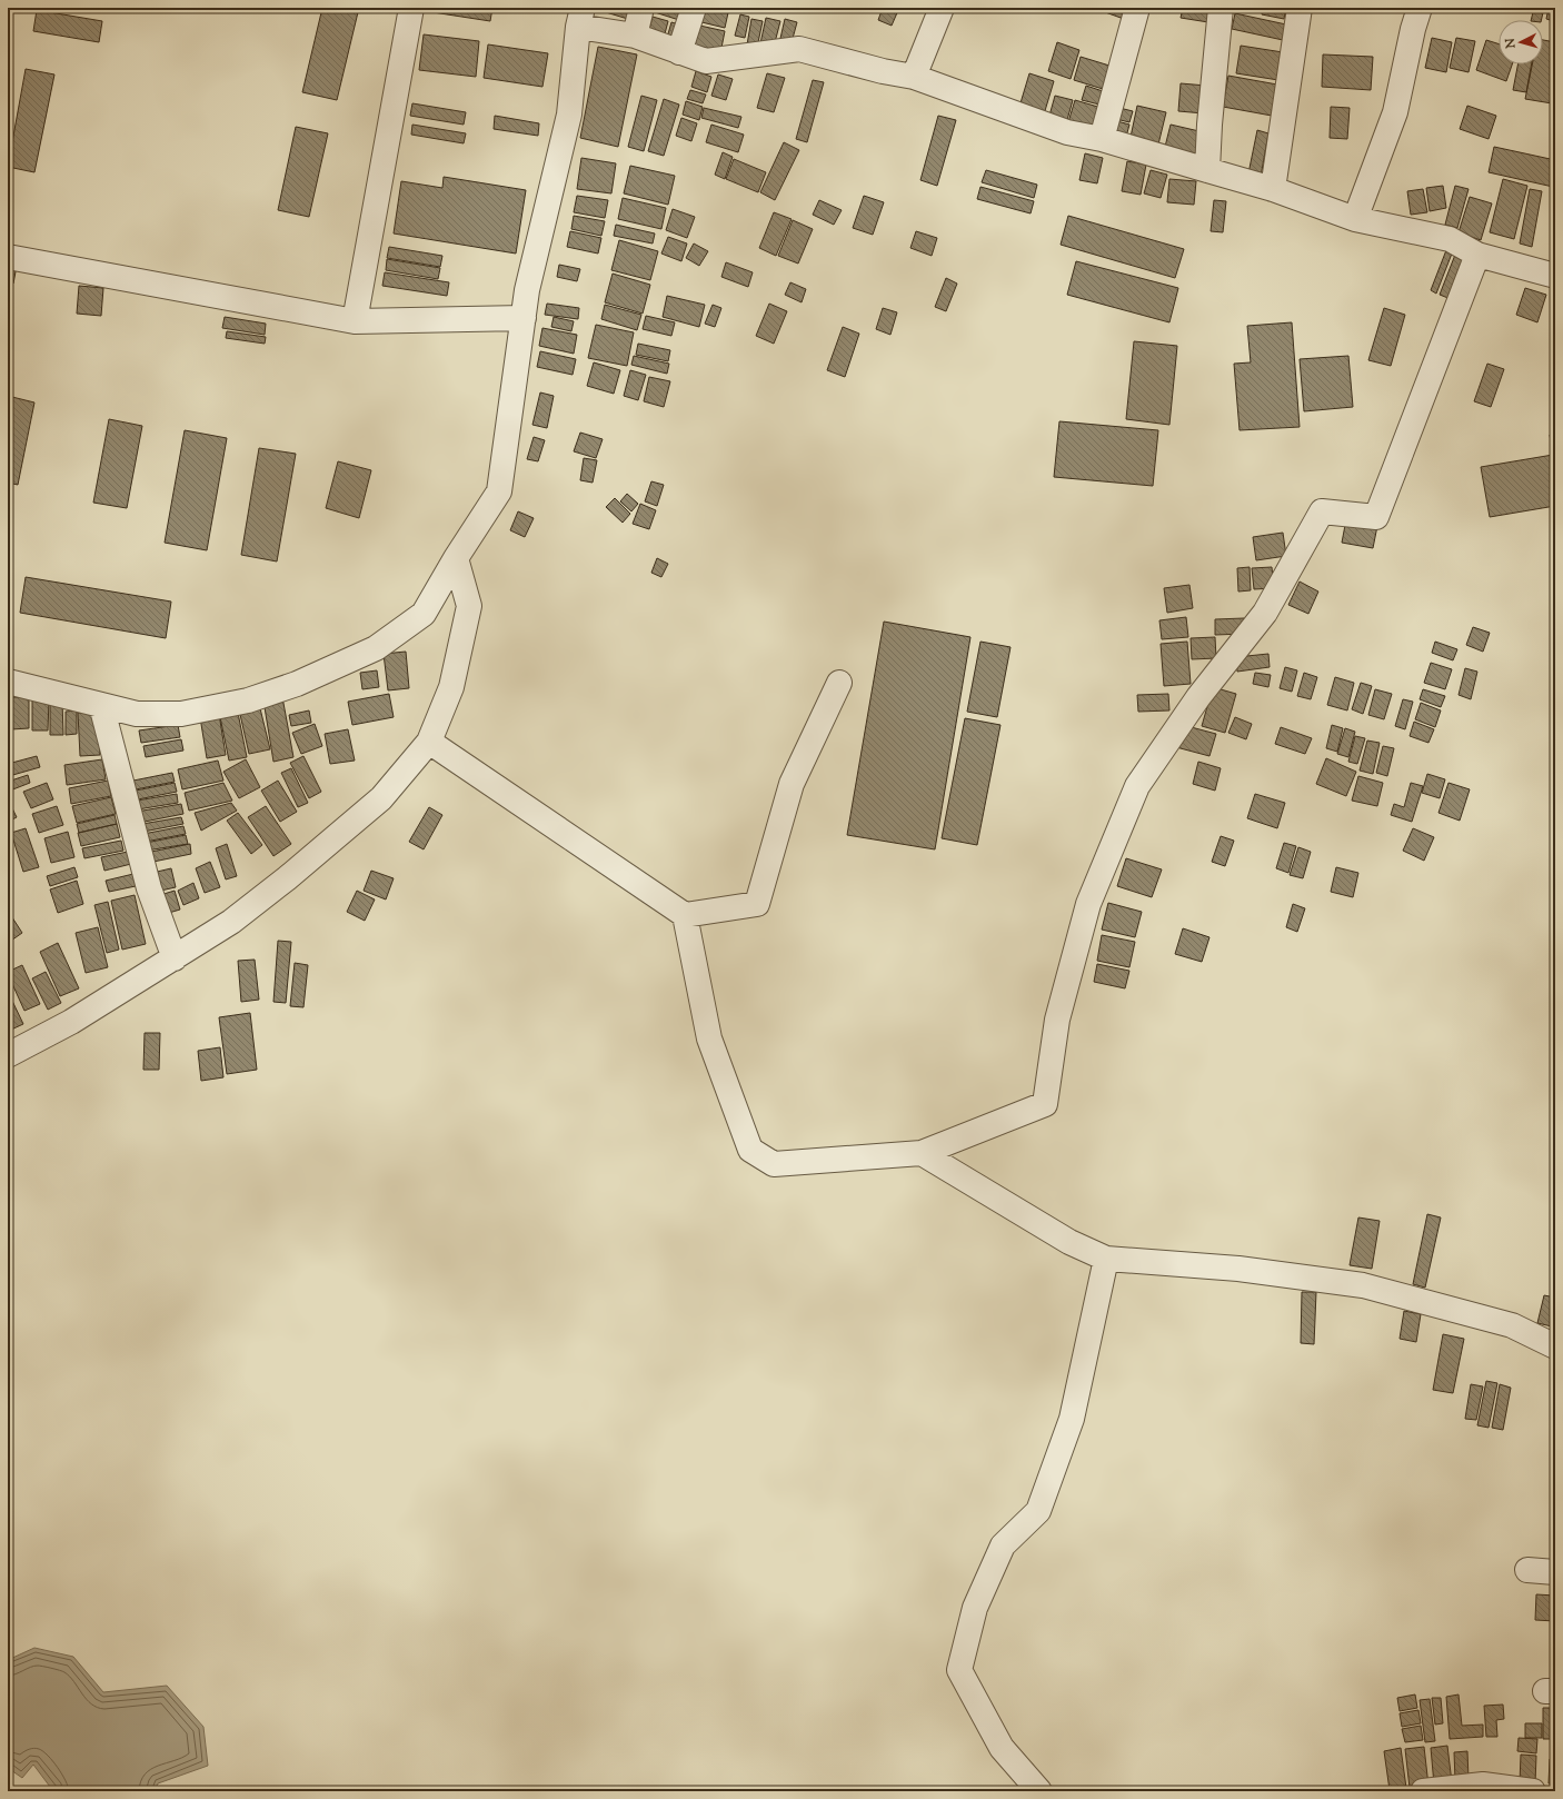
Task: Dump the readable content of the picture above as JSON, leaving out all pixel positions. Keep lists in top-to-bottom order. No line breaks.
{"north":"left"}
